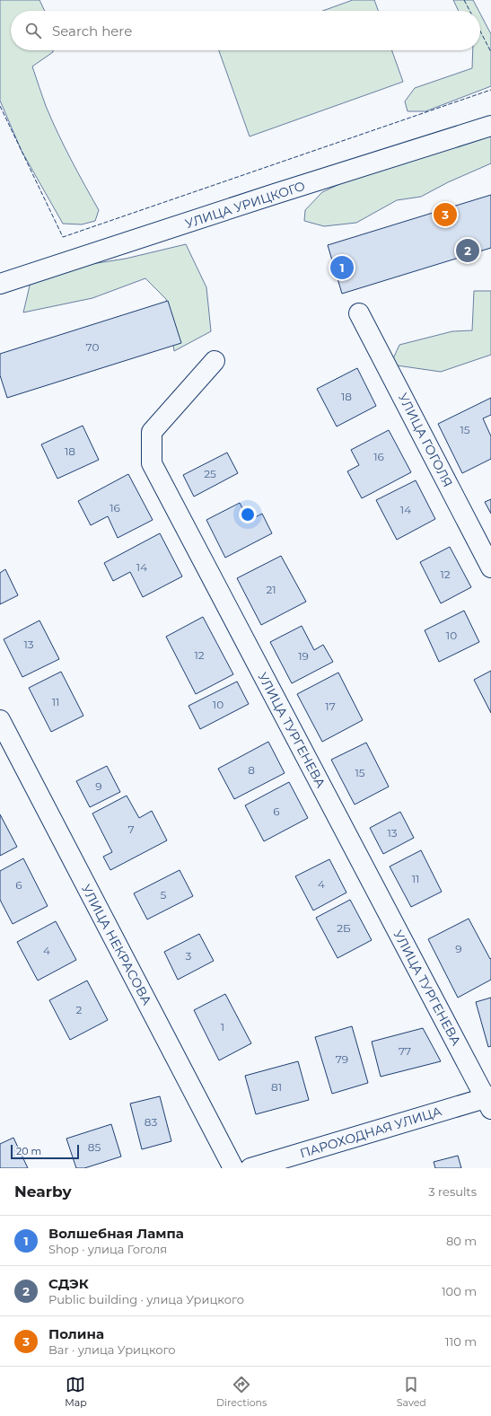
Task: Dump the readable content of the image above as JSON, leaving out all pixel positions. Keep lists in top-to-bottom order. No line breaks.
{"streets":{"street":["УЛИЦА УРИЦКОГО","УЛИЦА ГОГОЛЯ","УЛИЦА ТУРГЕНЕВА","УЛИЦА НЕКРАСОВА","ПАРОХОДНАЯ УЛИЦА"]},"crossings":[["УЛИЦА ТУРГЕНЕВА","ПАРОХОДНАЯ УЛИЦА"]],"house_numbers":["70","18","15","18","16","25","16","14","14","12","21","10","13","12","19","11","10","17","8","15","9","6","7","13","11","4","6","5","2Б","9","4","3","2","1","77","79","81","83","85"],"scale_bar":"20 m","page":{"search":"Search here","pins":["3","2","1"],"scale":"20 m","heading":["Nearby","3 results"],"list":[{"mark":"1","name":"Волшебная Лампа","note":"Shop · улица Гоголя","value":"80 m"},{"mark":"2","name":"СДЭК","note":"Public building · улица Урицкого","value":"100 m"},{"mark":"3","name":"Полина","note":"Bar · улица Урицкого","value":"110 m"}],"nav":["Map","Directions","Saved"]}}
